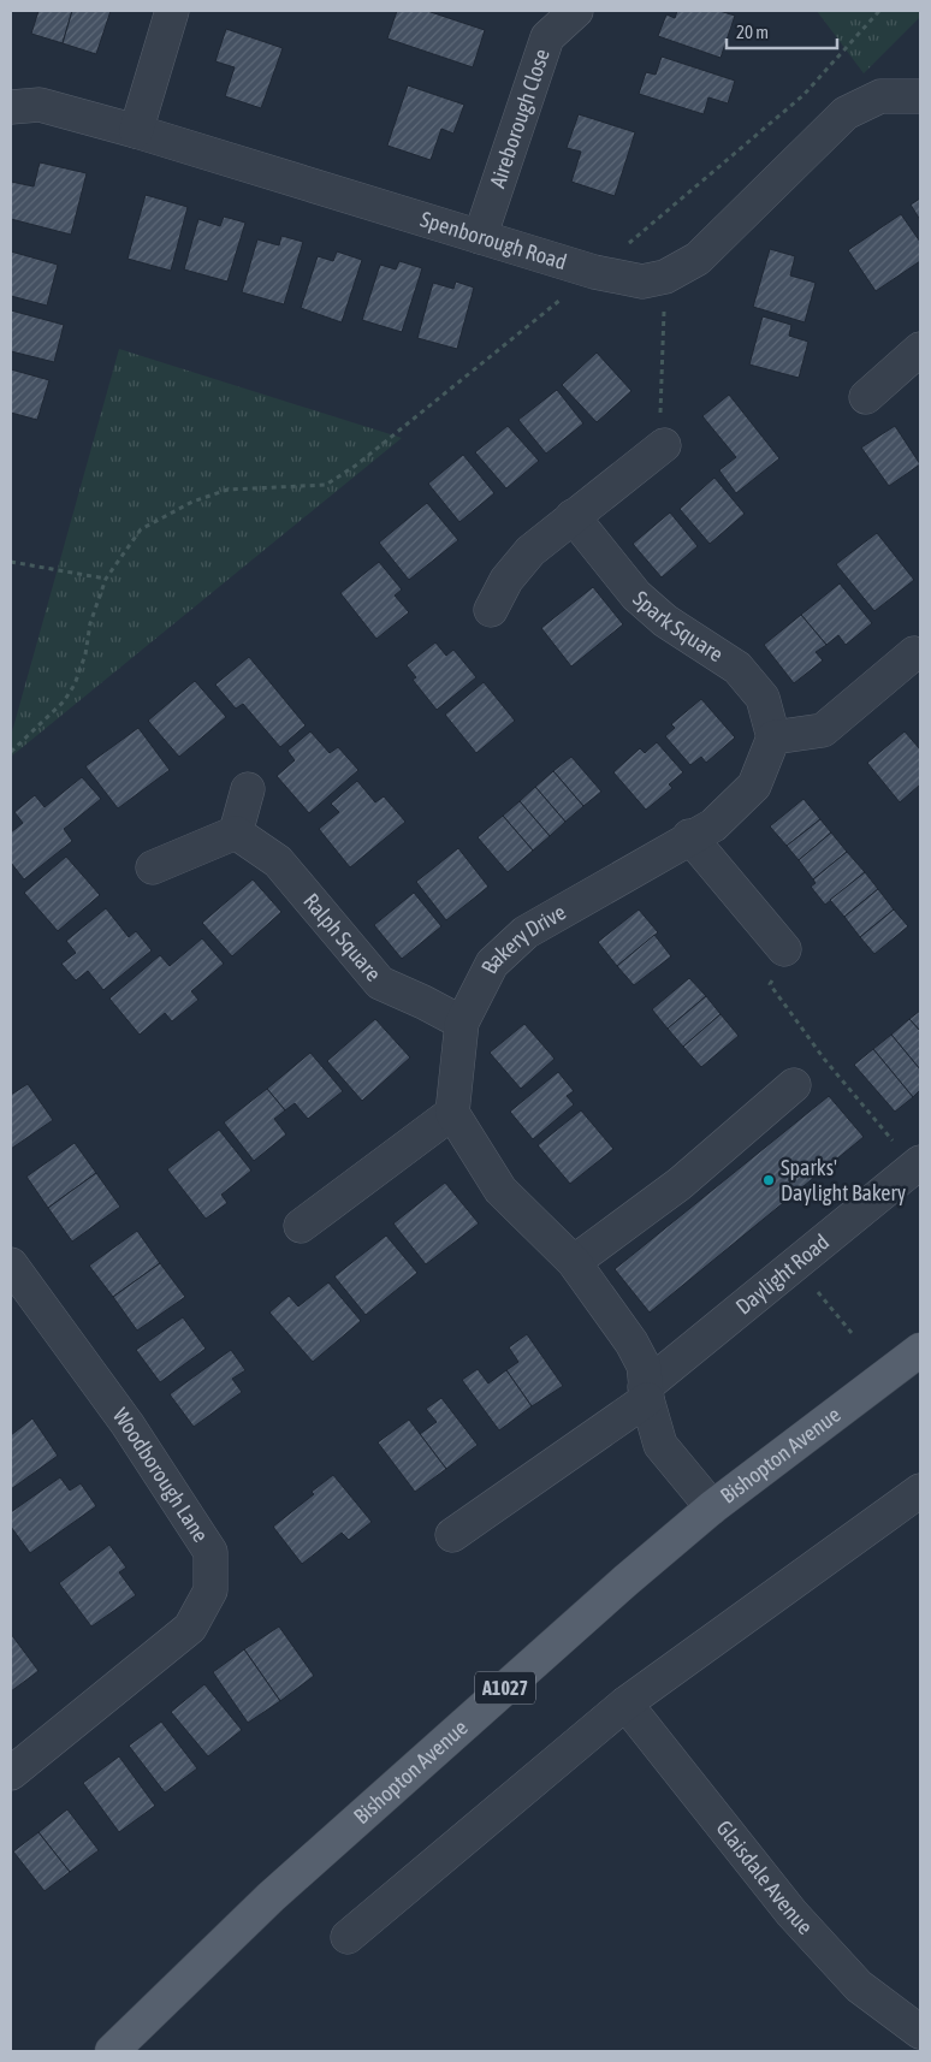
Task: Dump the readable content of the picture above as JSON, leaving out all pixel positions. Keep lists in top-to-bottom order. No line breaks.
{"streets":{"main road":["Bishopton Avenue","A1027"],"street":["Aireborough Close","Spenborough Road","Spark Square","Ralph Square","Bakery Drive","Daylight Road","Woodborough Lane","Glaisdale Avenue"]},"crossings":[["Aireborough Close","Spenborough Road"],["Spark Square","Bakery Drive"],["Ralph Square","Bakery Drive"]],"places":["Sparks' Daylight Bakery"],"scale_bar":"20 m"}
